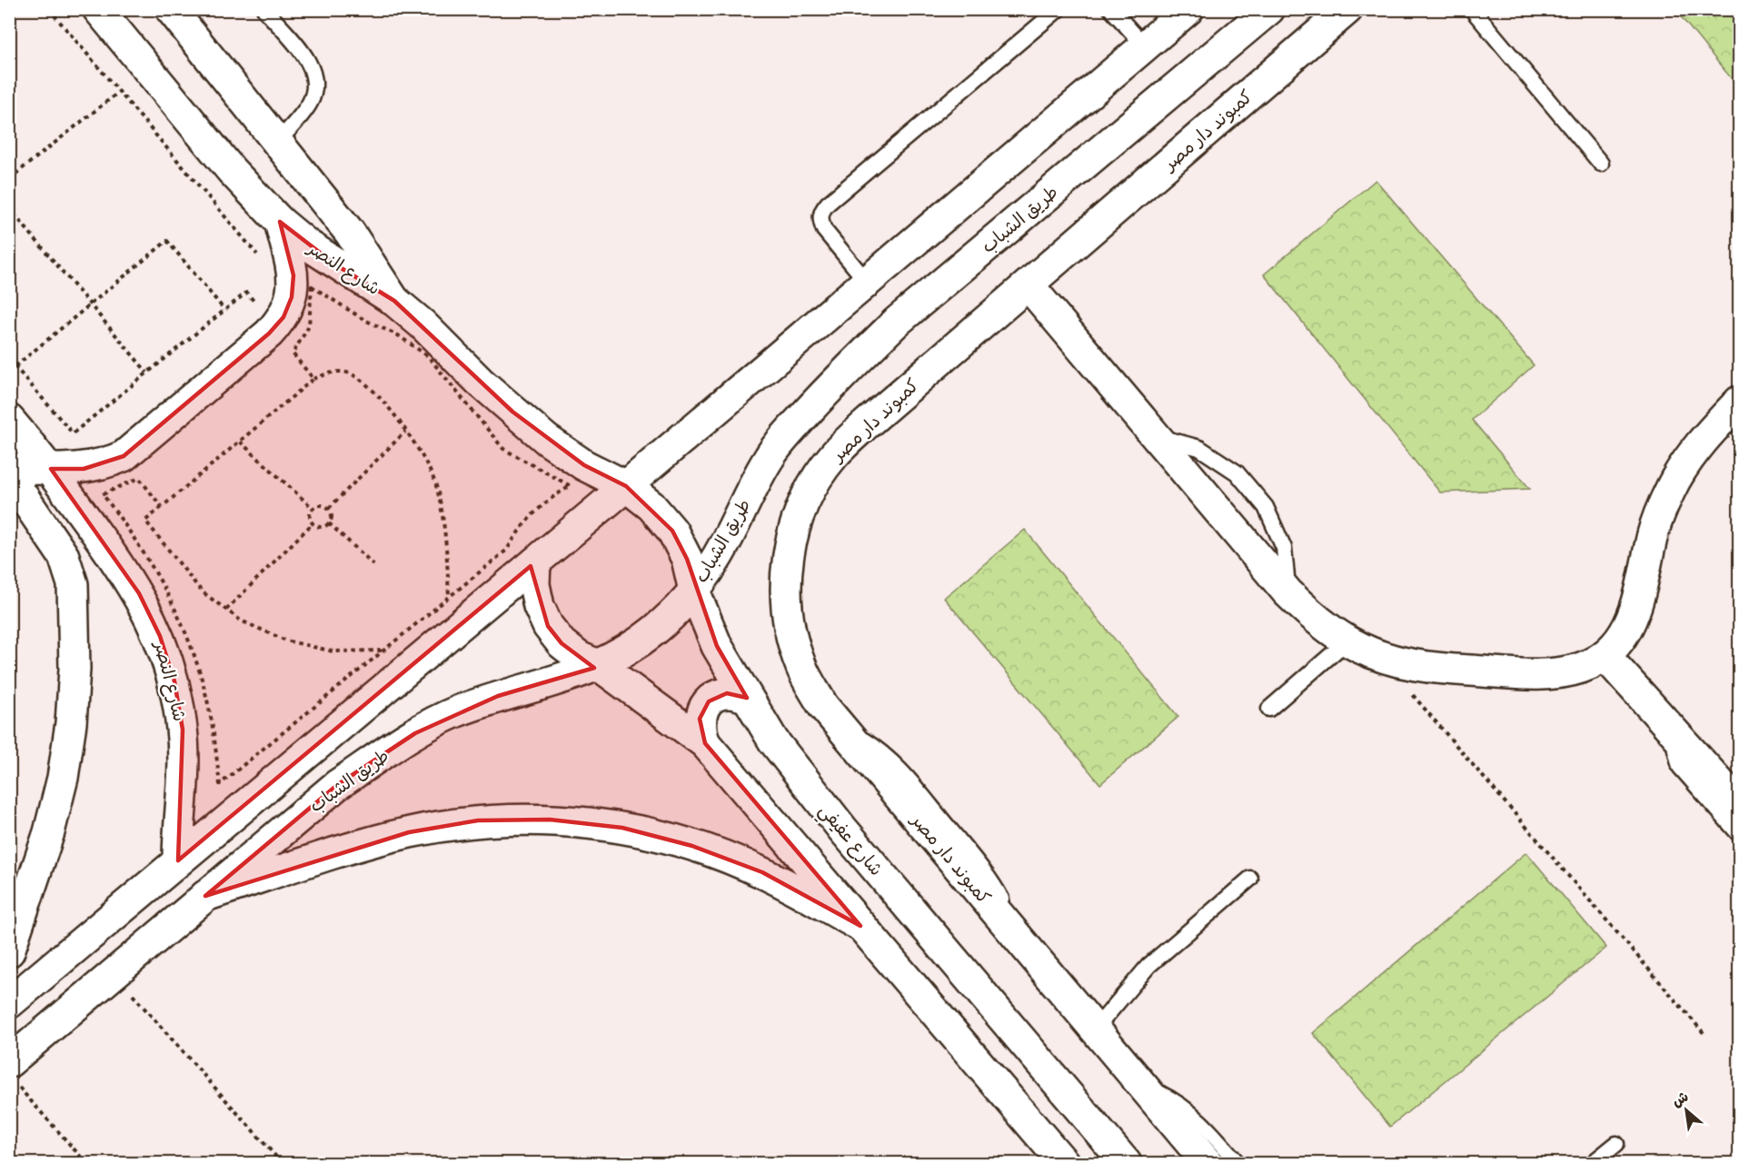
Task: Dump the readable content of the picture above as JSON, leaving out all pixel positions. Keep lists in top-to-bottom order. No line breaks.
{"streets":{"street":["كمبوند دار مصر","طريق الشباب","شارع النصر","شارع عفيفي"]},"crossings":[["طريق الشباب","شارع النصر"],["طريق الشباب","شارع عفيفي"],["شارع النصر","شارع عفيفي"]],"north":"top left"}
